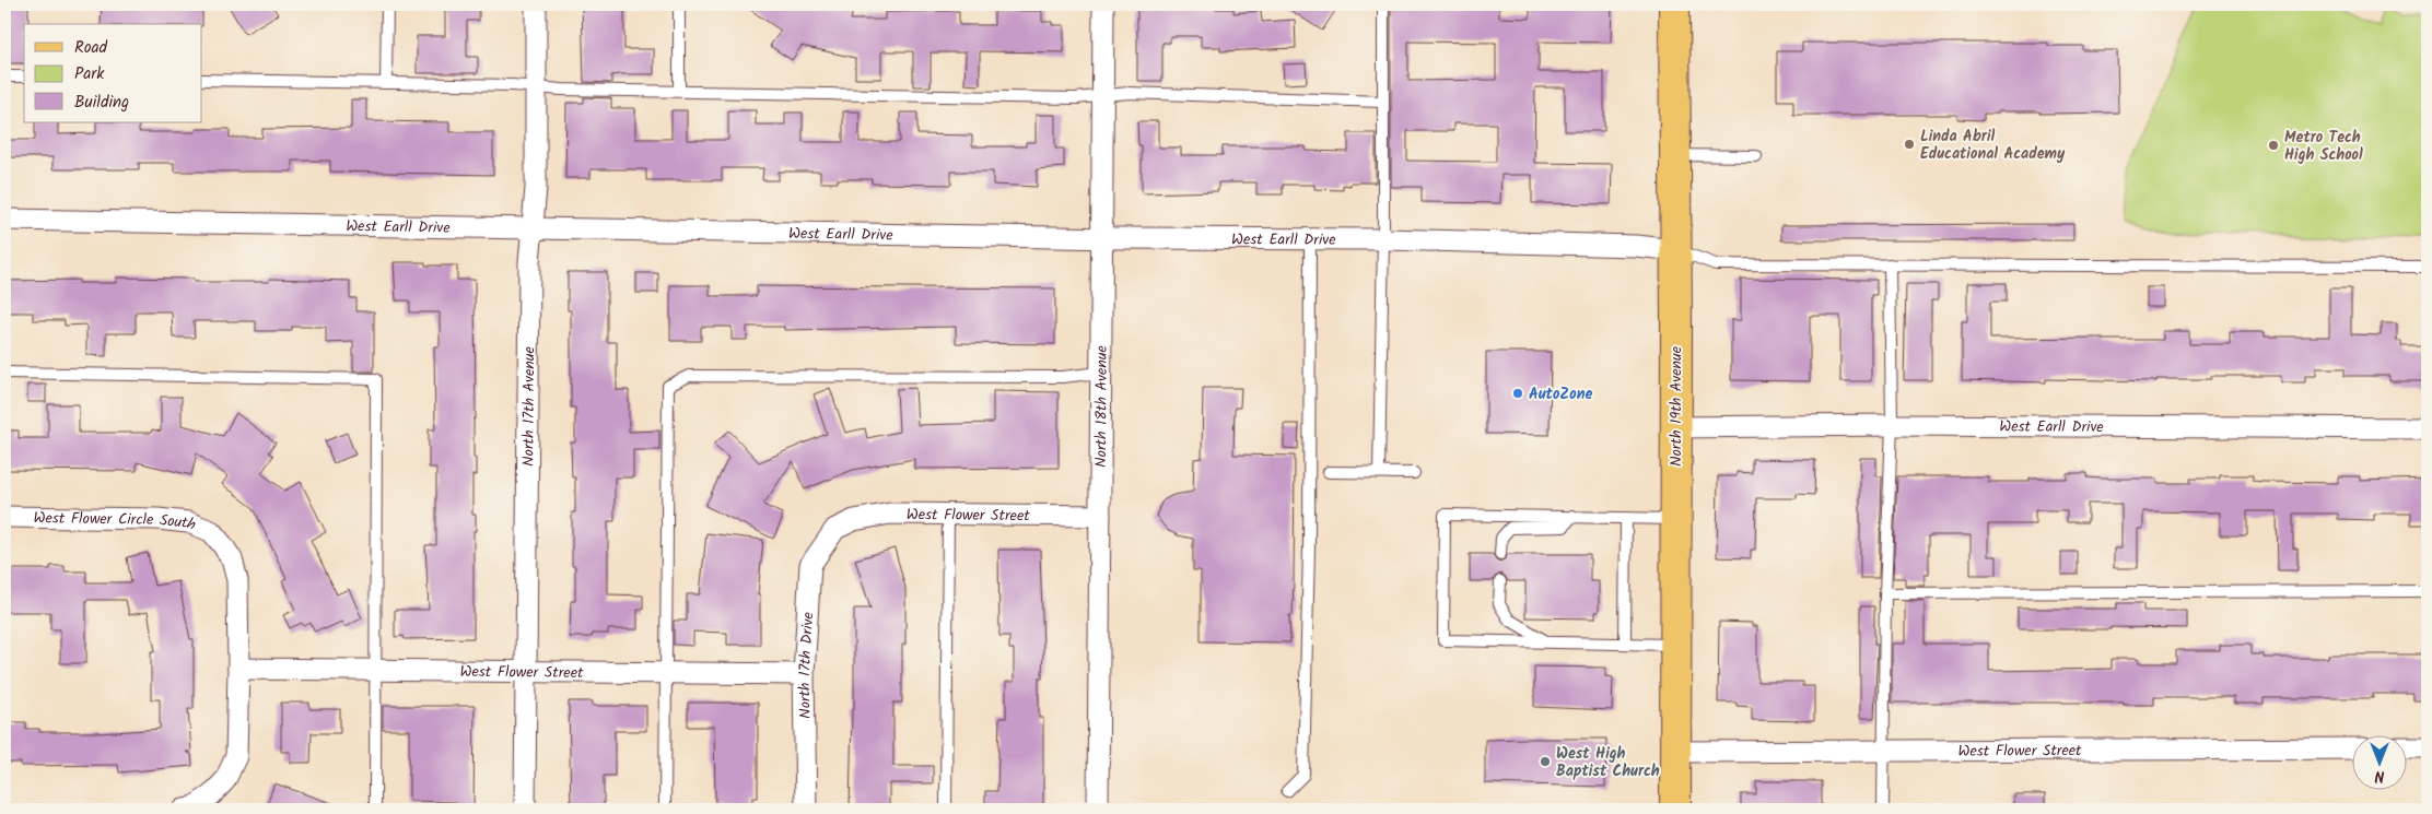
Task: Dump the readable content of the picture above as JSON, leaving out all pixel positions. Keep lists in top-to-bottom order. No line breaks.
{"streets":{"main road":["North 19th Avenue"],"street":["West Earll Drive","North 17th Avenue","North 18th Avenue","West Flower Street","West Flower Circle South","North 17th Drive"]},"crossings":[["West Earll Drive","North 17th Avenue"],["West Earll Drive","North 18th Avenue"],["West Earll Drive","North 19th Avenue"],["North 17th Avenue","West Flower Street"],["North 18th Avenue","West Flower Street"],["North 19th Avenue","West Flower Street"],["West Flower Street","West Flower Circle South"],["West Flower Street","North 17th Drive"]],"places":["Linda Abril Educational Academy","Metro Tech High School","AutoZone","West High Baptist Church"],"legend":["Road","Park","Building"],"north":"bottom"}
